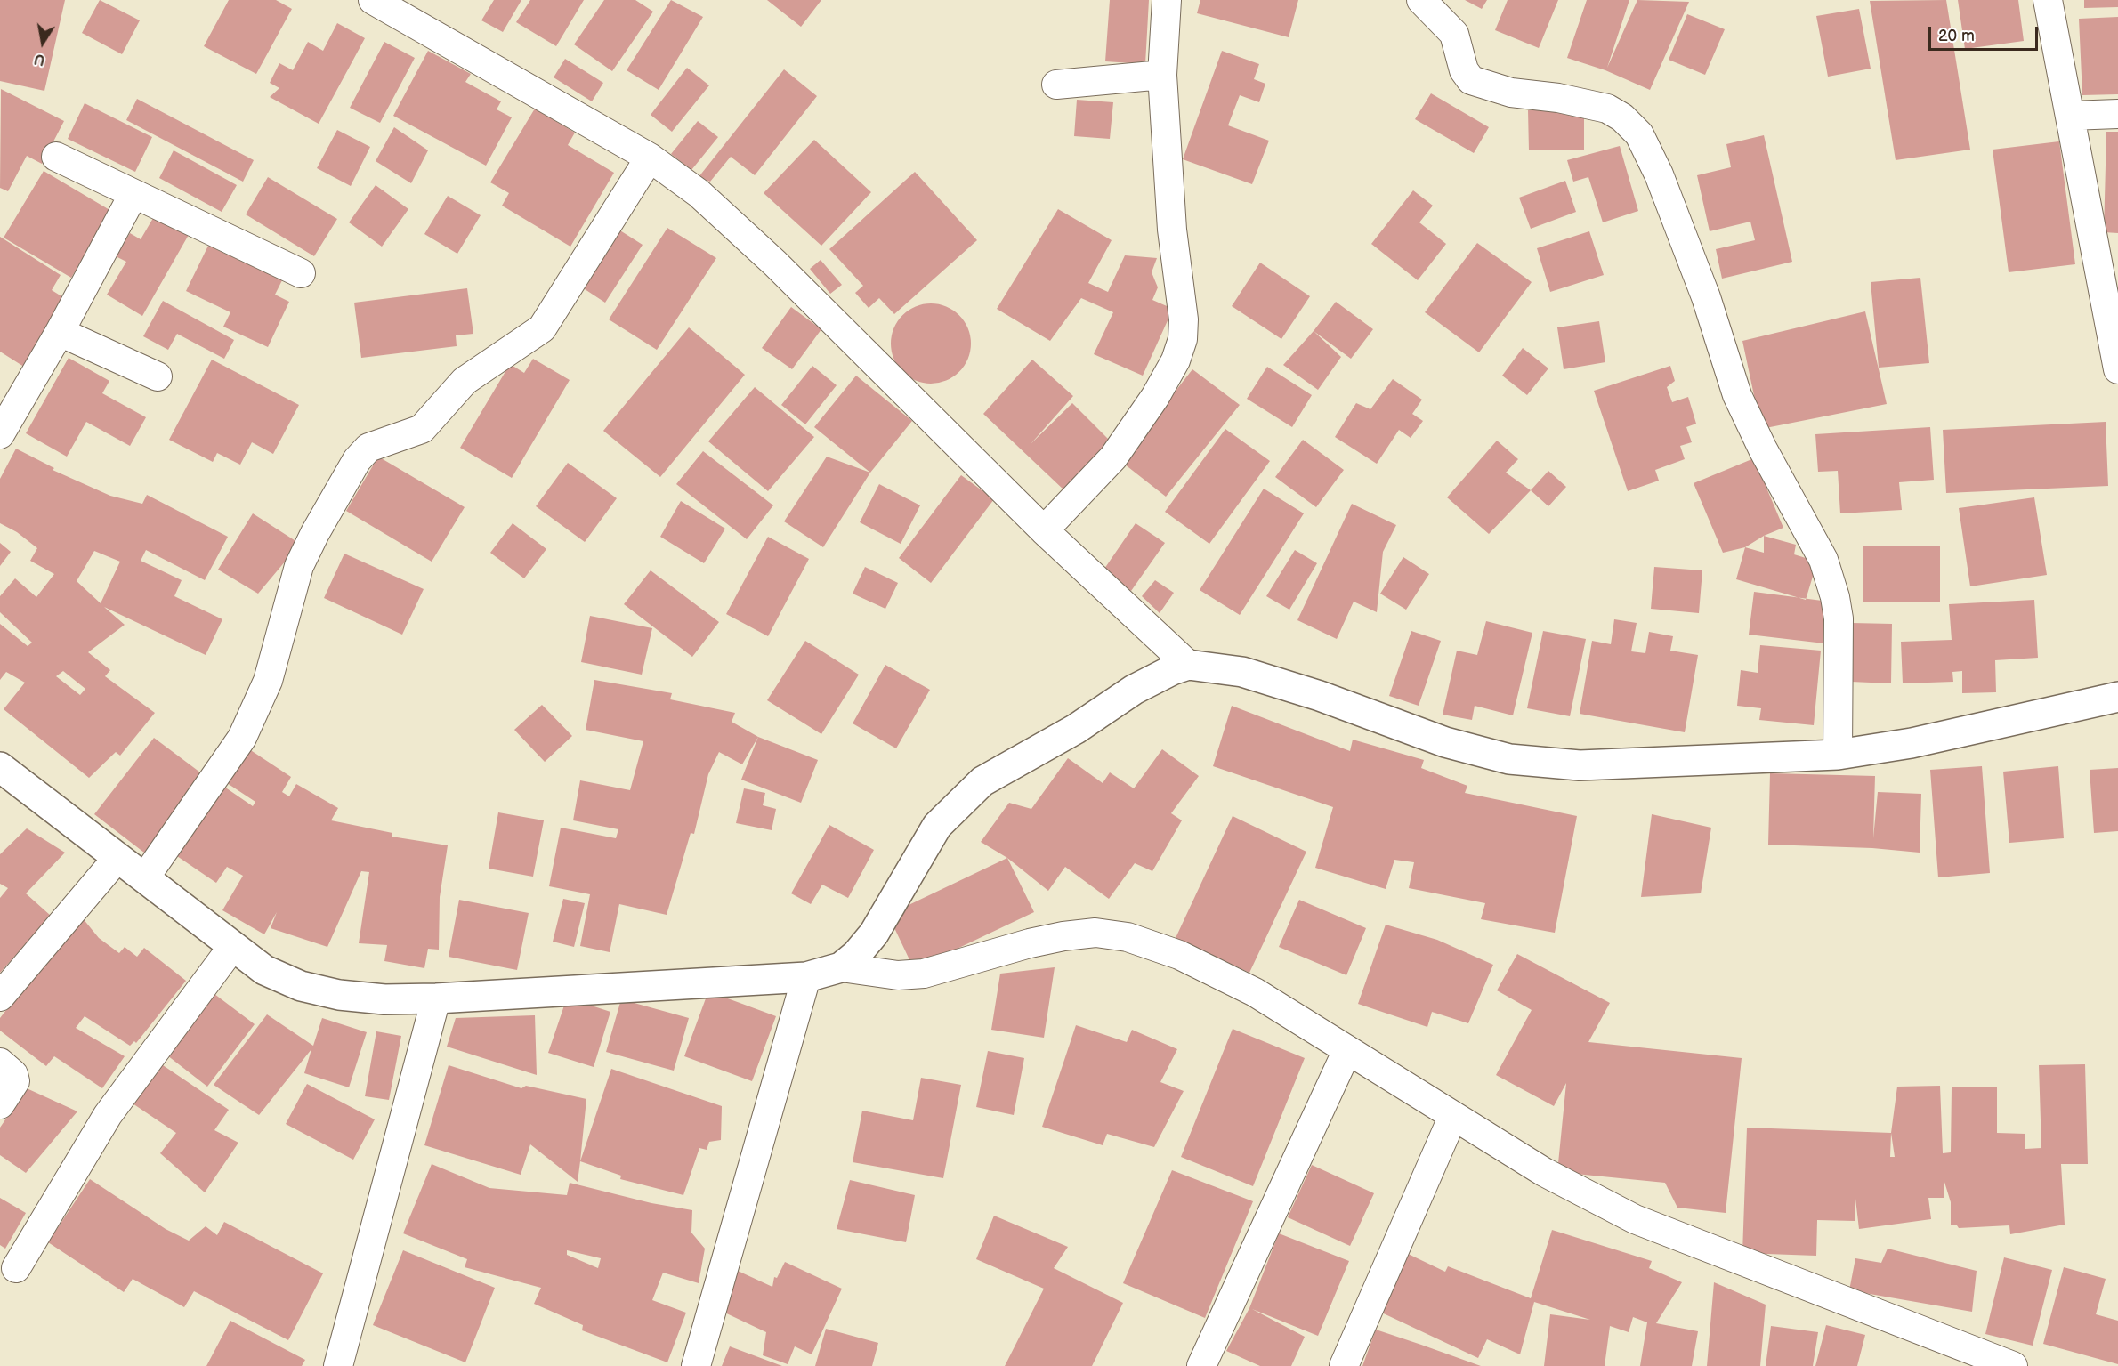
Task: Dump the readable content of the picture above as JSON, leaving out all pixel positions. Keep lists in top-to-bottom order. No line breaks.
{"scale_bar":"20 m","north":"bottom"}
